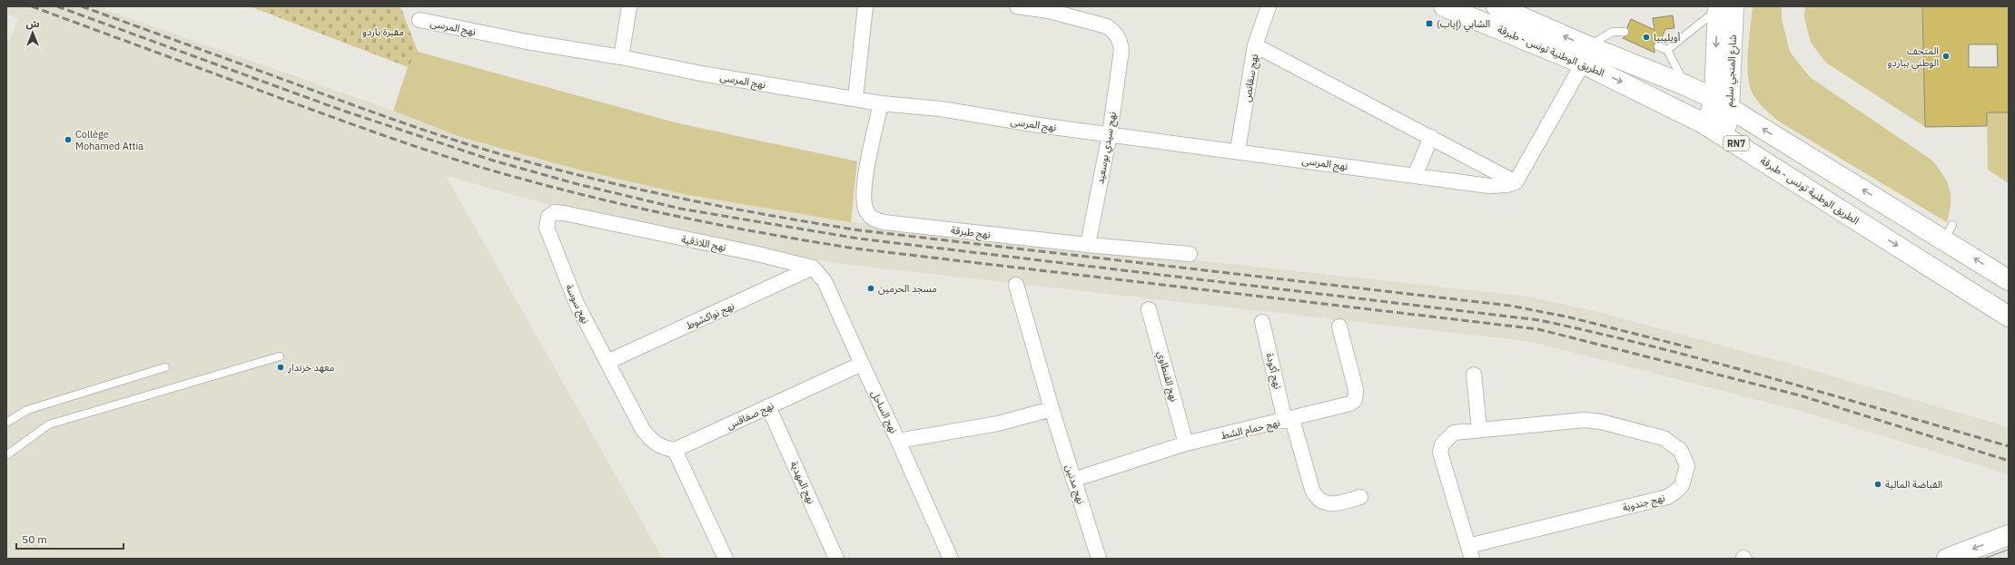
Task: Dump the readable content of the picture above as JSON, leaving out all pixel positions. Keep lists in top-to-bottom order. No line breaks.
{"streets":{"main road":["الطريق الوطنية تونس - طبرقة","شارع المنجي سليم","RN7"],"street":["نهج المرسى","نهج سقانص","نهج سيدي بوسعيد","نهج طبرقة","نهج اللاذقية","نهج سوسة","نهج نواكشوط","نهج أكودة","نهج القنطاوي","نهج الساحل","نهج صفاقس","نهج حمام الشط","نهج المهدية","نهج مدنين","نهج جندوبة"]},"crossings":[["نهج المرسى","نهج سقانص"],["نهج المرسى","نهج سيدي بوسعيد"],["نهج المرسى","نهج طبرقة"],["الطريق الوطنية تونس - طبرقة","شارع المنجي سليم"],["نهج سيدي بوسعيد","نهج طبرقة"],["نهج اللاذقية","نهج سوسة"],["نهج اللاذقية","نهج نواكشوط"],["نهج اللاذقية","نهج الساحل"],["نهج سوسة","نهج نواكشوط"],["نهج سوسة","نهج صفاقس"],["نهج نواكشوط","نهج الساحل"],["نهج أكودة","نهج حمام الشط"],["نهج القنطاوي","نهج حمام الشط"],["نهج الساحل","نهج صفاقس"],["نهج صفاقس","نهج المهدية"],["نهج حمام الشط","نهج مدنين"]],"parks":["مقبرة باردو"],"places":{"transit":["الشابي (إياب)"],"other":["أويليبيا","المتحف الوطني بباردو","Collège Mohamed Attia","مسجد الحرمين","معهد خزندار","القباضة المالية"]},"scale_bar":"50 m","north":"top"}
